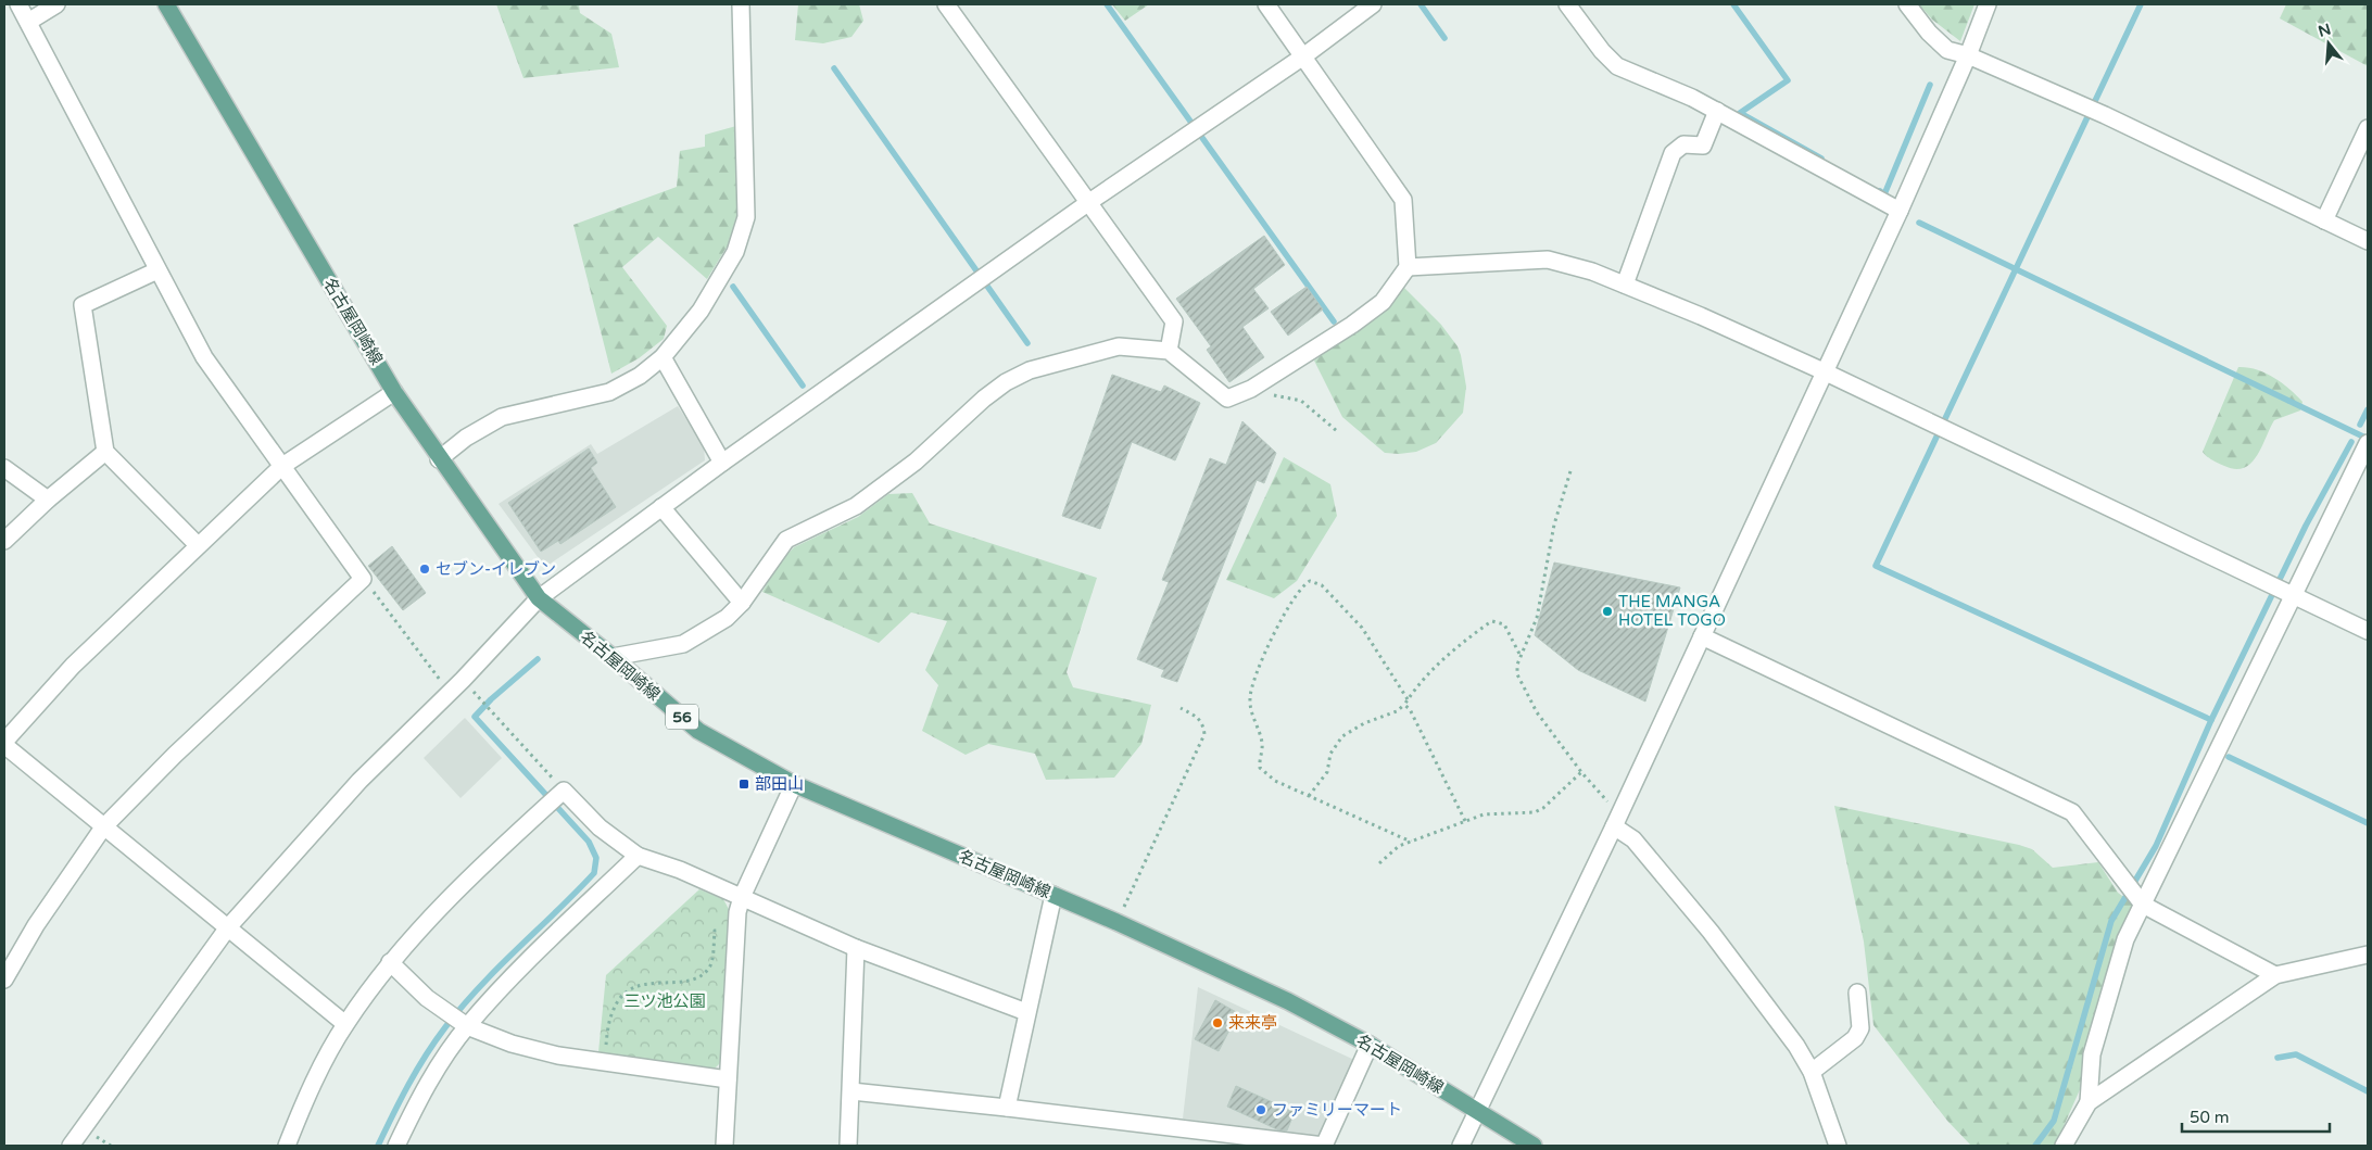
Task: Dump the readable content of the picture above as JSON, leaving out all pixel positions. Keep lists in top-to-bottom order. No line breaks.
{"streets":{"main road":["名古屋岡崎線","56"]},"parks":["三ツ池公園"],"places":{"other":["セブン-イレブン","THE MANGA HOTEL TOGO","来来亭","ファミリーマート"],"transit":["部田山"]},"scale_bar":"50 m","north":"top"}
